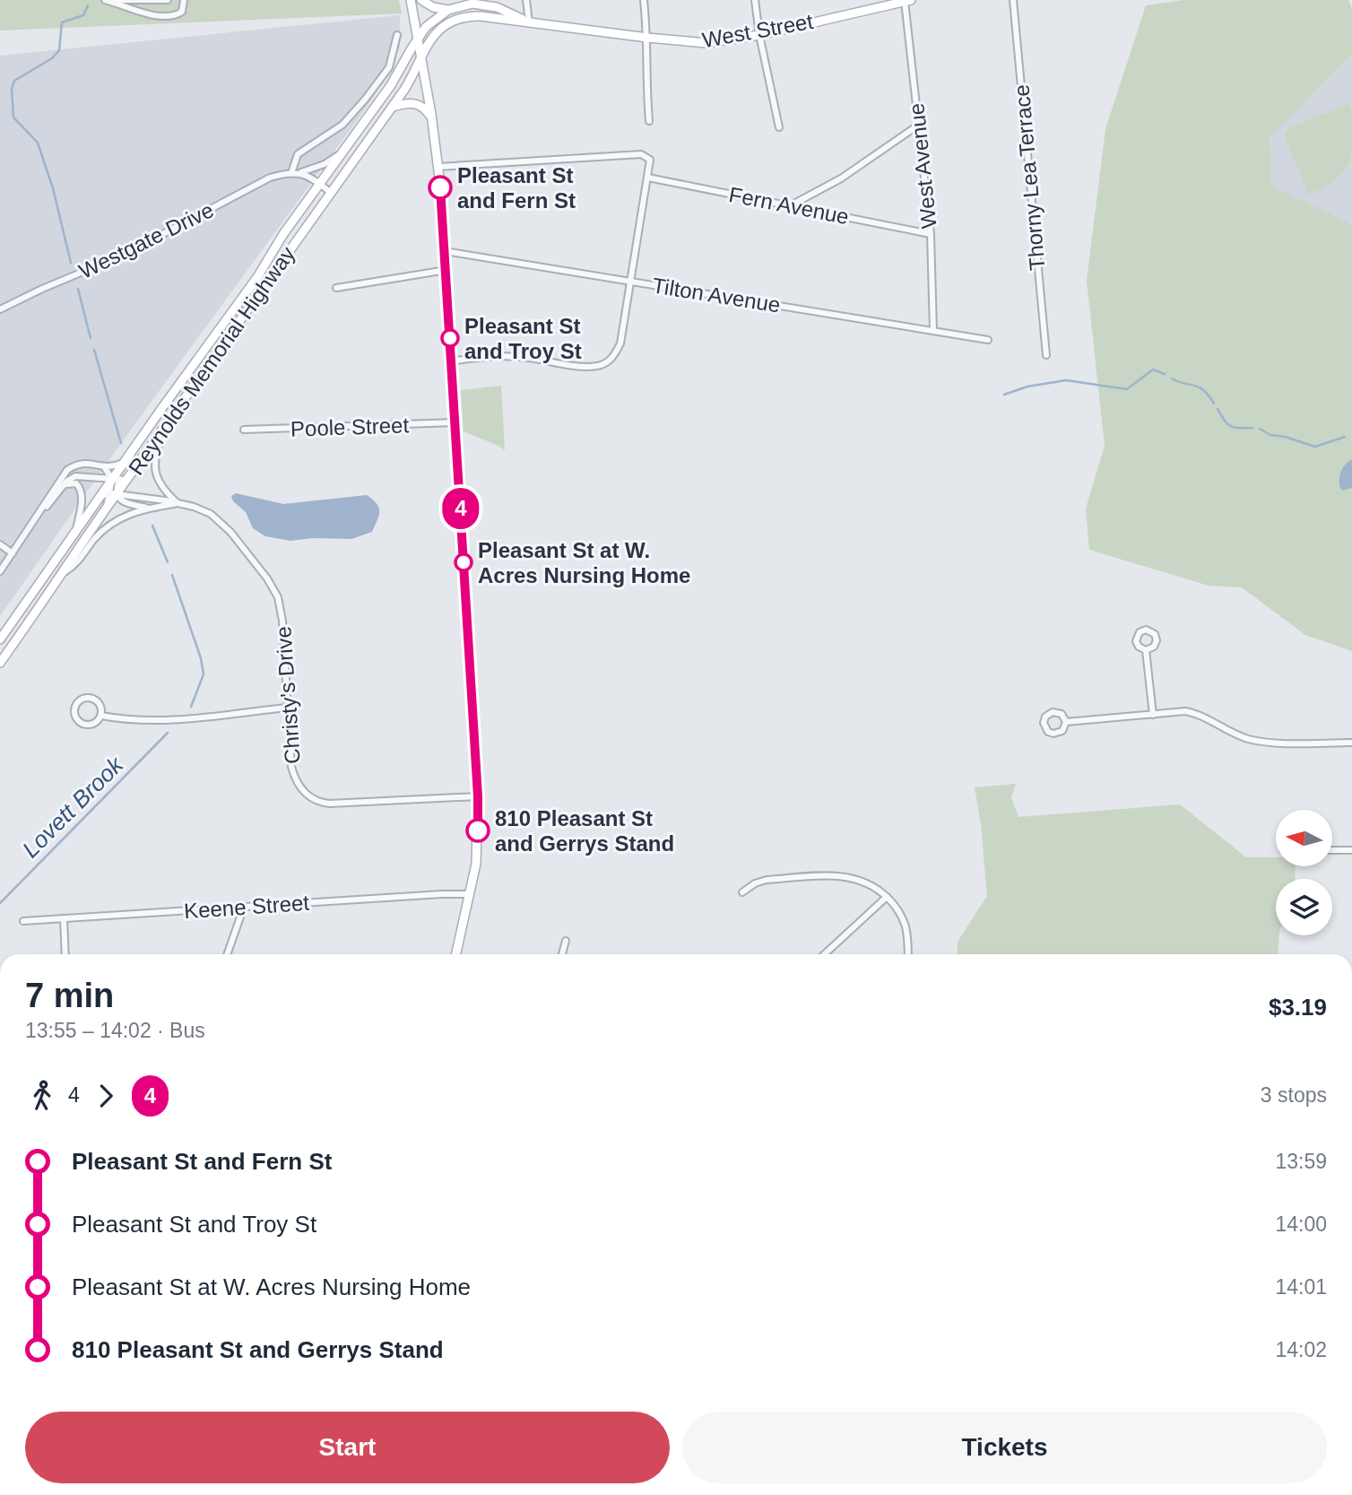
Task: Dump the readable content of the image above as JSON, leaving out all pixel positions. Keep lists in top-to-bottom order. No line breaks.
{"streets":{"main road":["West Street","Reynolds Memorial Highway"],"street":["West Avenue","Thorny Lea Terrace","Fern Avenue","Westgate Drive","Tilton Avenue","Poole Street","Christy's Drive","Keene Street"]},"crossings":[["West Street","West Avenue"],["West Street","Reynolds Memorial Highway"],["West Avenue","Fern Avenue"],["West Avenue","Tilton Avenue"],["Westgate Drive","Reynolds Memorial Highway"],["Reynolds Memorial Highway","Christy's Drive"]],"water":["Lovett Brook"],"places":["Pleasant St and Fern St","Pleasant St and Troy St","Pleasant St at W. Acres Nursing Home","810 Pleasant St and Gerrys Stand"],"lines":["bus line 4"],"north":"left","page":{"on_map":"4","heading":["7 min","13:55 – 14:02 · Bus","$3.19"],"legs":["4","4","3 stops"],"list":[{"name":"Pleasant St and Fern St","value":"13:59"},{"name":"Pleasant St and Troy St","value":"14:00"},{"name":"Pleasant St at W. Acres Nursing Home","value":"14:01"},{"name":"810 Pleasant St and Gerrys Stand","value":"14:02"}],"buttons":["Start","Tickets"]}}
